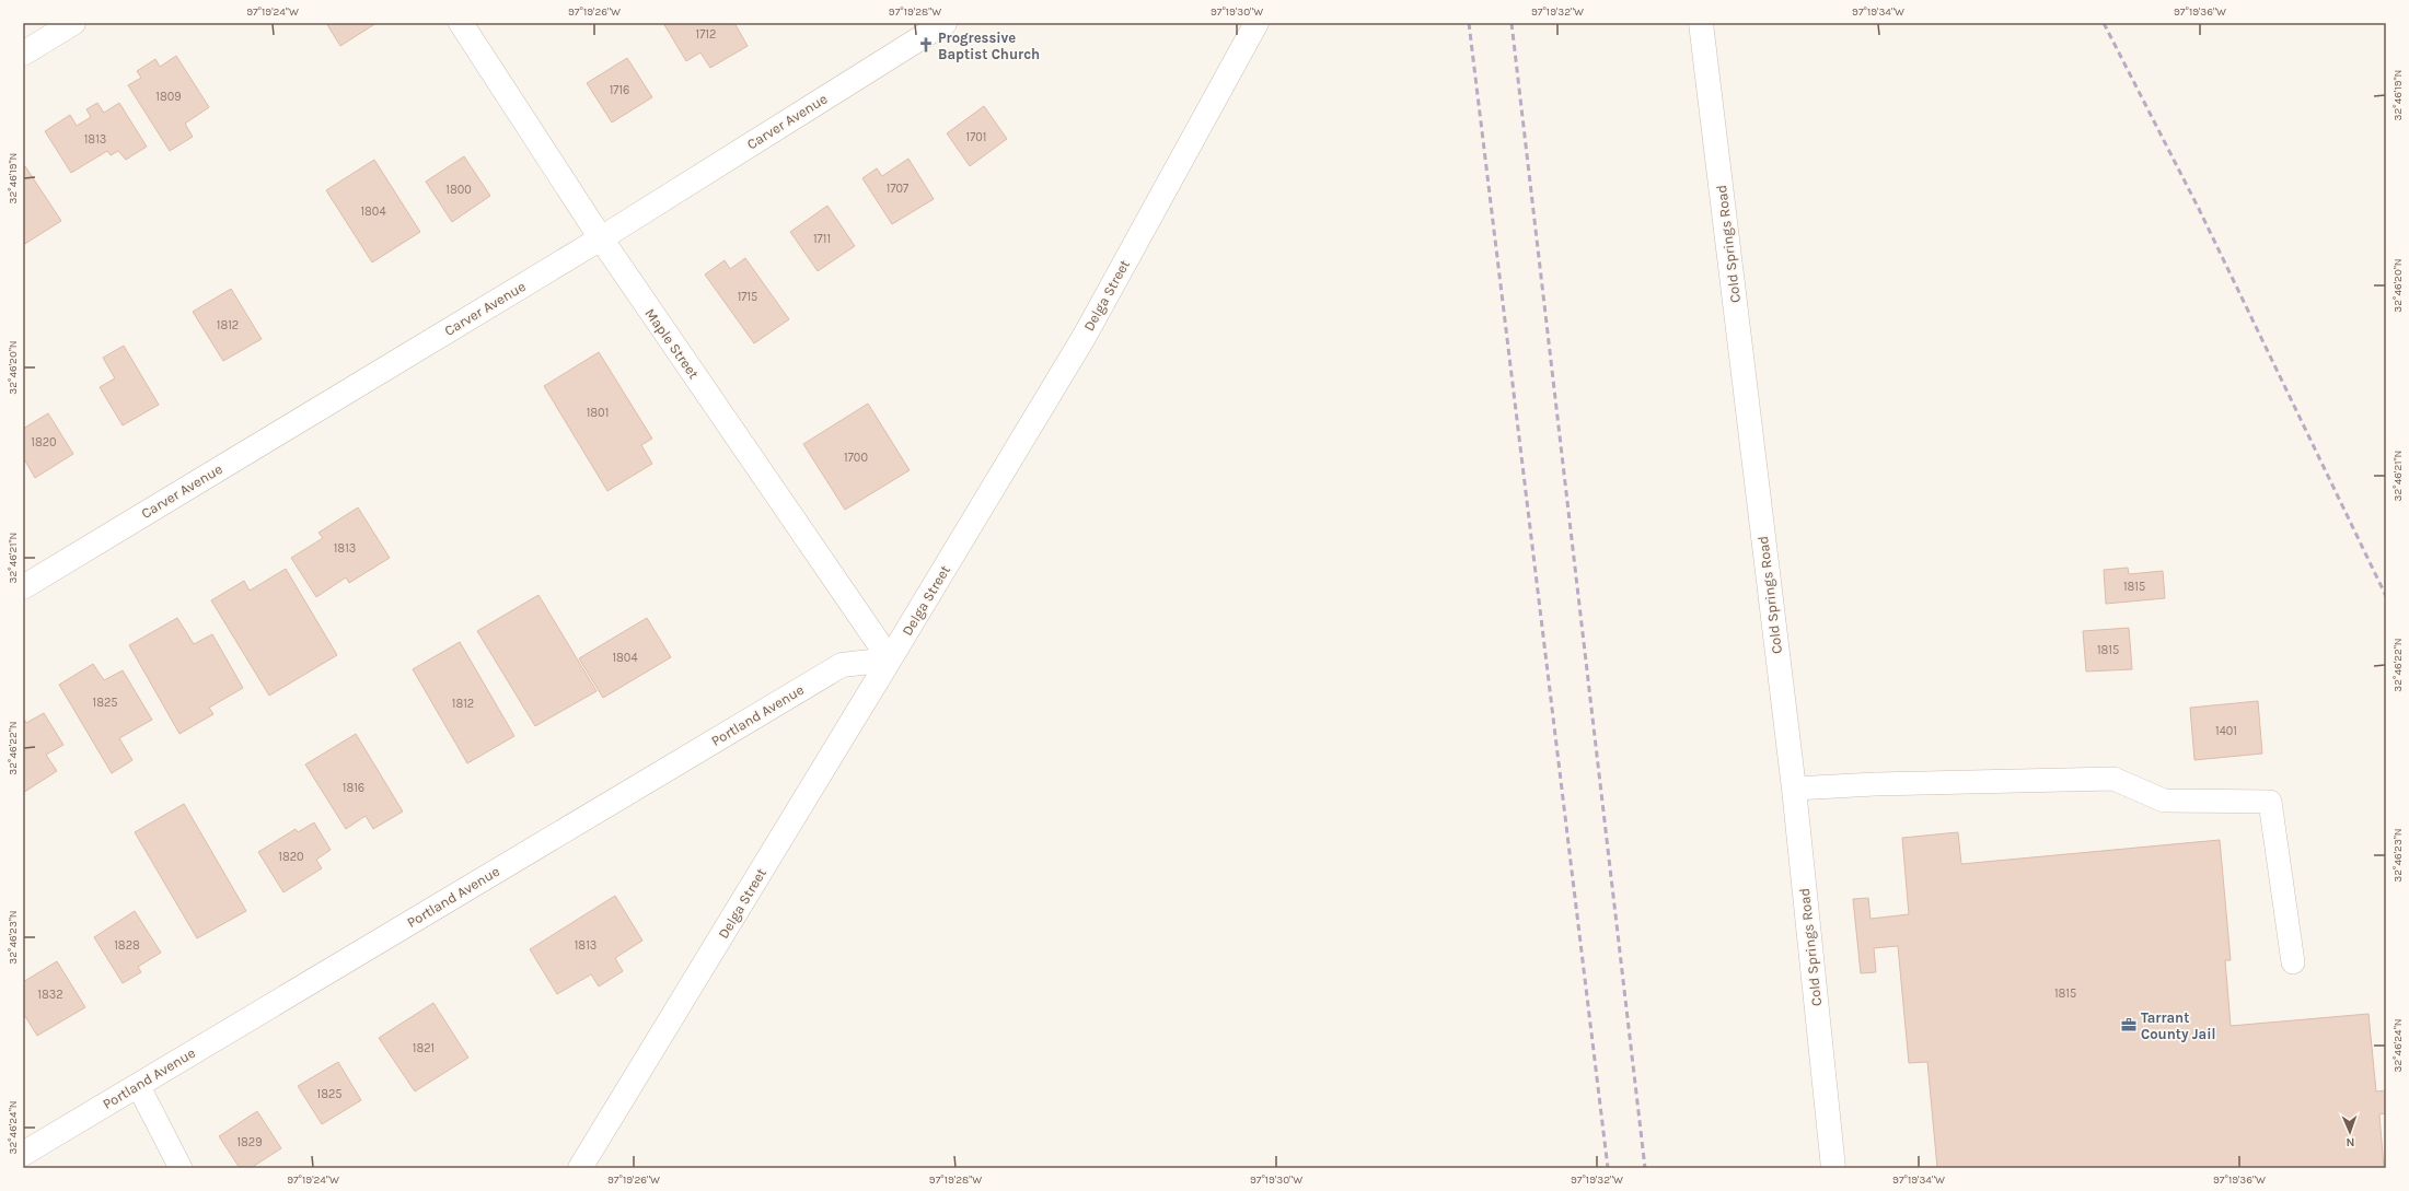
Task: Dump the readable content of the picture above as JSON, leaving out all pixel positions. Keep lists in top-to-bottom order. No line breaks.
{"streets":{"street":["Carver Avenue","Cold Springs Road","Delga Street","Maple Street","Portland Avenue"]},"crossings":[["Carver Avenue","Maple Street"],["Delga Street","Maple Street"],["Delga Street","Portland Avenue"],["Maple Street","Portland Avenue"]],"places":{"church":["Progressive Baptist Church"],"office":["Tarrant County Jail"]},"house_numbers":["1712","1716","1809","1701","1813","1707","1800","1804","1711","1715","1812","1801","1820","1700","1813","1815","1815","1804","1825","1812","1401","1816","1820","1828","1813","1815","1832","1821","1825","1829"],"north":"bottom","coordinates":["97°19'24\"W","97°19'26\"W","97°19'28\"W","97°19'30\"W","97°19'32\"W","97°19'34\"W","97°19'36\"W","32°46'19\"N","32°46'20\"N","32°46'21\"N","32°46'22\"N","32°46'23\"N","32°46'24\"N"]}
